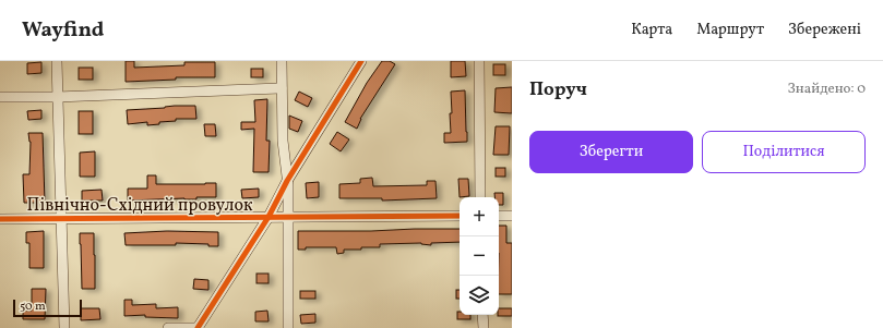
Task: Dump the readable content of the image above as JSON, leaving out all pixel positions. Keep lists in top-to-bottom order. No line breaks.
{"streets":{"street":["Північно-Східний провулок"]},"scale_bar":"50 m","page":{"header":"Wayfind","nav":["Карта","Маршрут","Збережені"],"heading":["Поруч","Знайдено: 0"],"buttons":["Зберегти","Поділитися"],"map_buttons":["+","−"],"scale":"50 m"}}
